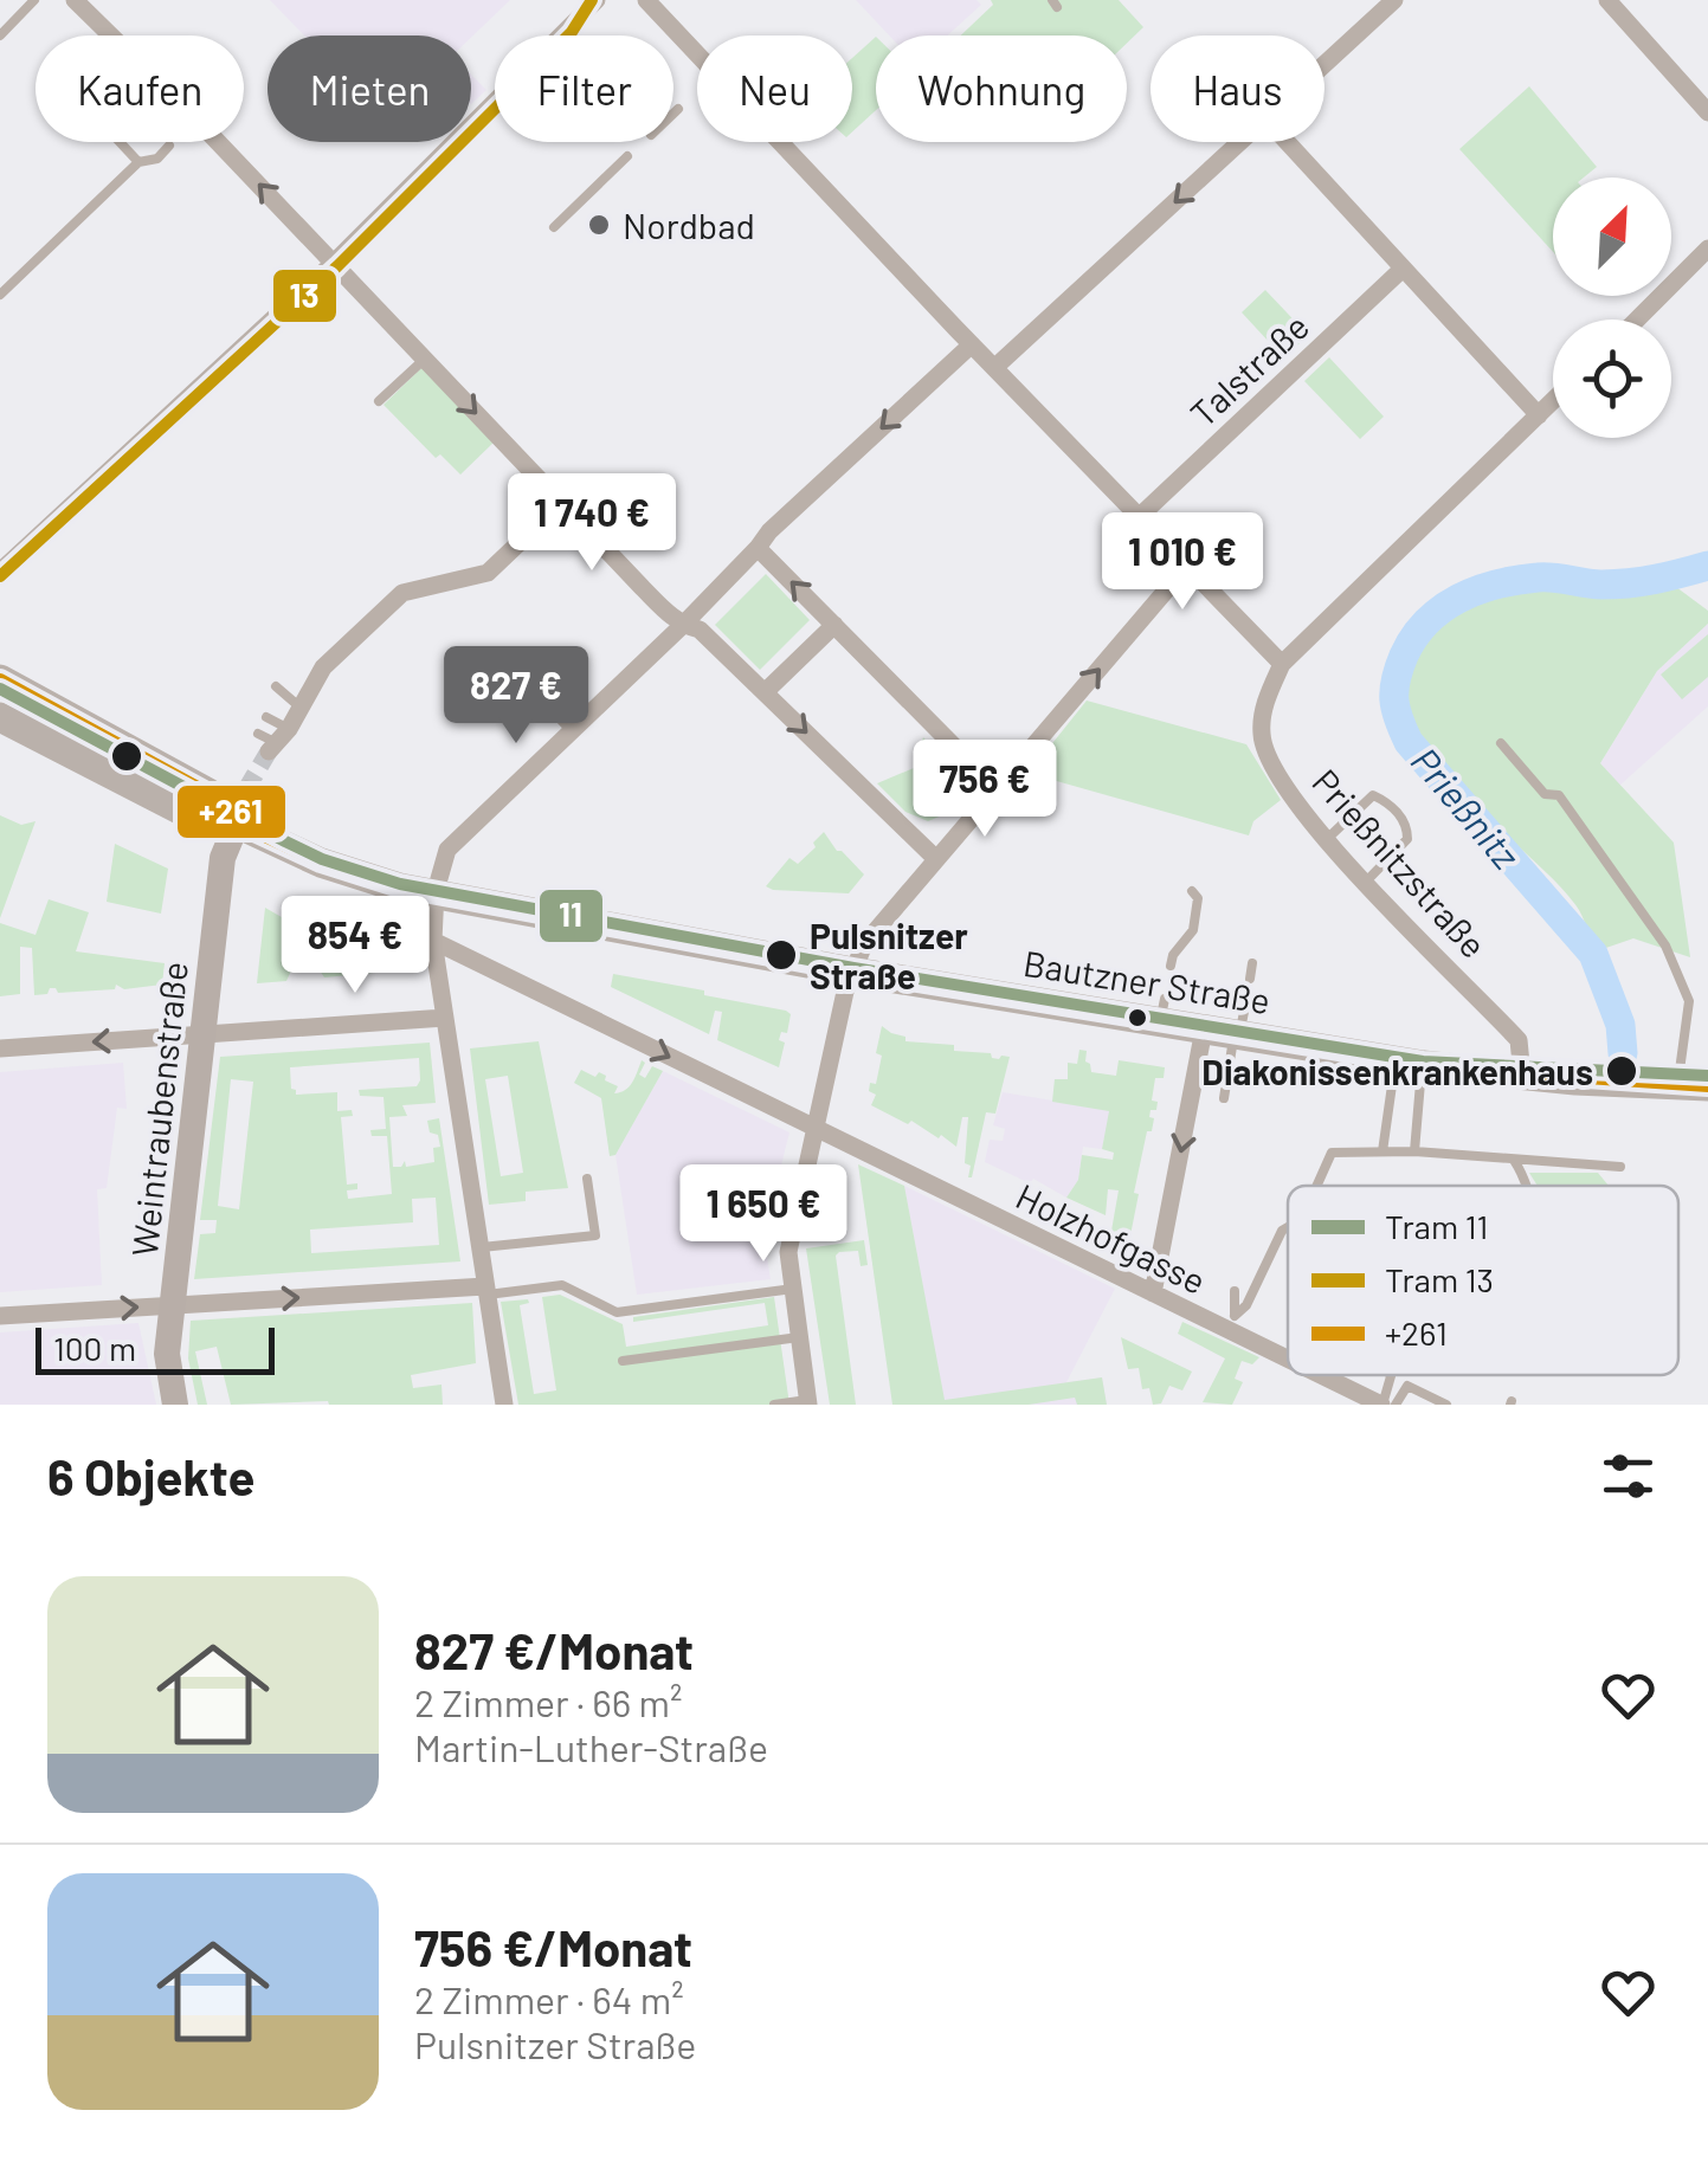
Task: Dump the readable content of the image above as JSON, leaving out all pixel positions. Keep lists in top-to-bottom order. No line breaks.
{"streets":{"main road":["Bautzner Straße"],"street":["Talstraße","Prießnitzstraße","Weintraubenstraße","Holzhofgasse"]},"crossings":[["Prießnitzstraße","Bautzner Straße"],["Bautzner Straße","Weintraubenstraße"]],"one_way":["Holzhofgasse"],"water":["Prießnitz"],"places":["Nordbad","Pulsnitzer Straße","Diakonissenkrankenhaus"],"lines":["tram line 13","transit line +261","tram line 11"],"legend":["Tram 11","Tram 13","+261"],"scale_bar":"100 m","north":"top right","page":{"chip":["Kaufen","Mieten","Filter","Neu","Wohnung","Haus"],"price":["1 740 €","1 010 €","827 €","756 €","854 €","1 650 €"],"scale":"100 m","heading":"6 Objekte","list":[{"name":"827 €/Monat","note":"2 Zimmer · 66 m² · Martin-Luther-Straße"},{"name":"756 €/Monat","note":"2 Zimmer · 64 m² · Pulsnitzer Straße"}]}}
